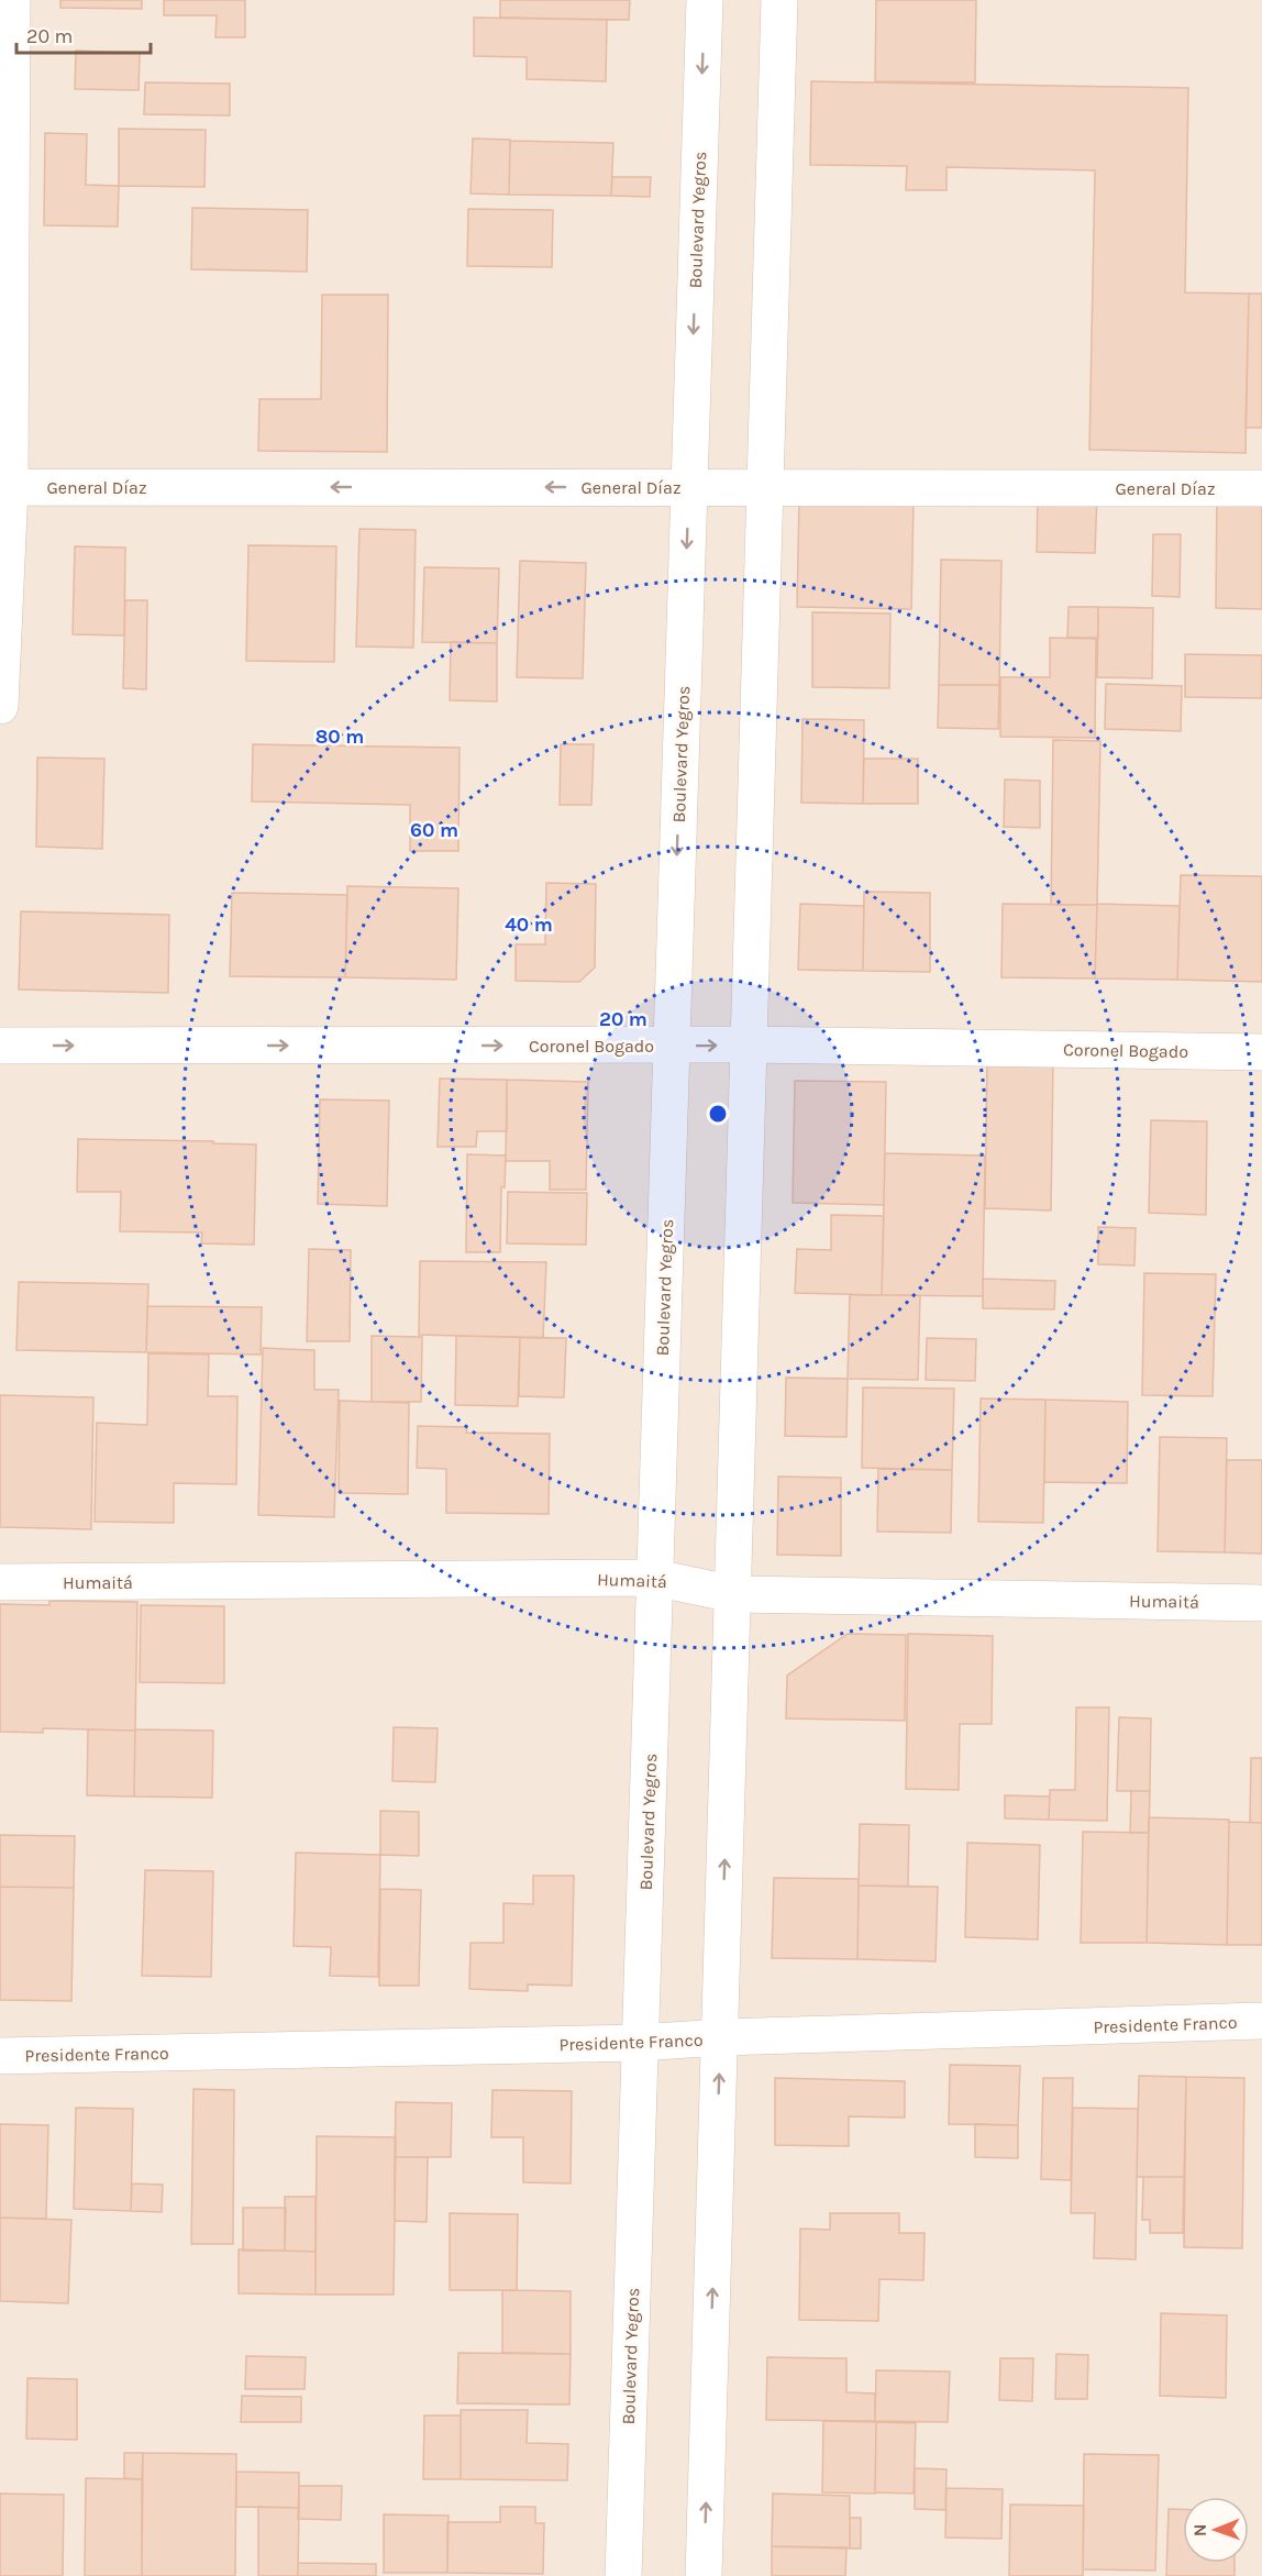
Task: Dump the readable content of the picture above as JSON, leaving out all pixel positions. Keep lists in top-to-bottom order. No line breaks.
{"streets":{"street":["Boulevard Yegros","General Díaz","Coronel Bogado","Humaitá","Presidente Franco"]},"crossings":[["Boulevard Yegros","General Díaz"],["Boulevard Yegros","Coronel Bogado"],["Boulevard Yegros","Humaitá"],["Boulevard Yegros","Presidente Franco"]],"one_way":["General Díaz","Coronel Bogado"],"scale_bar":"20 m","north":"left","rings":["80 m","60 m","40 m","20 m"]}
